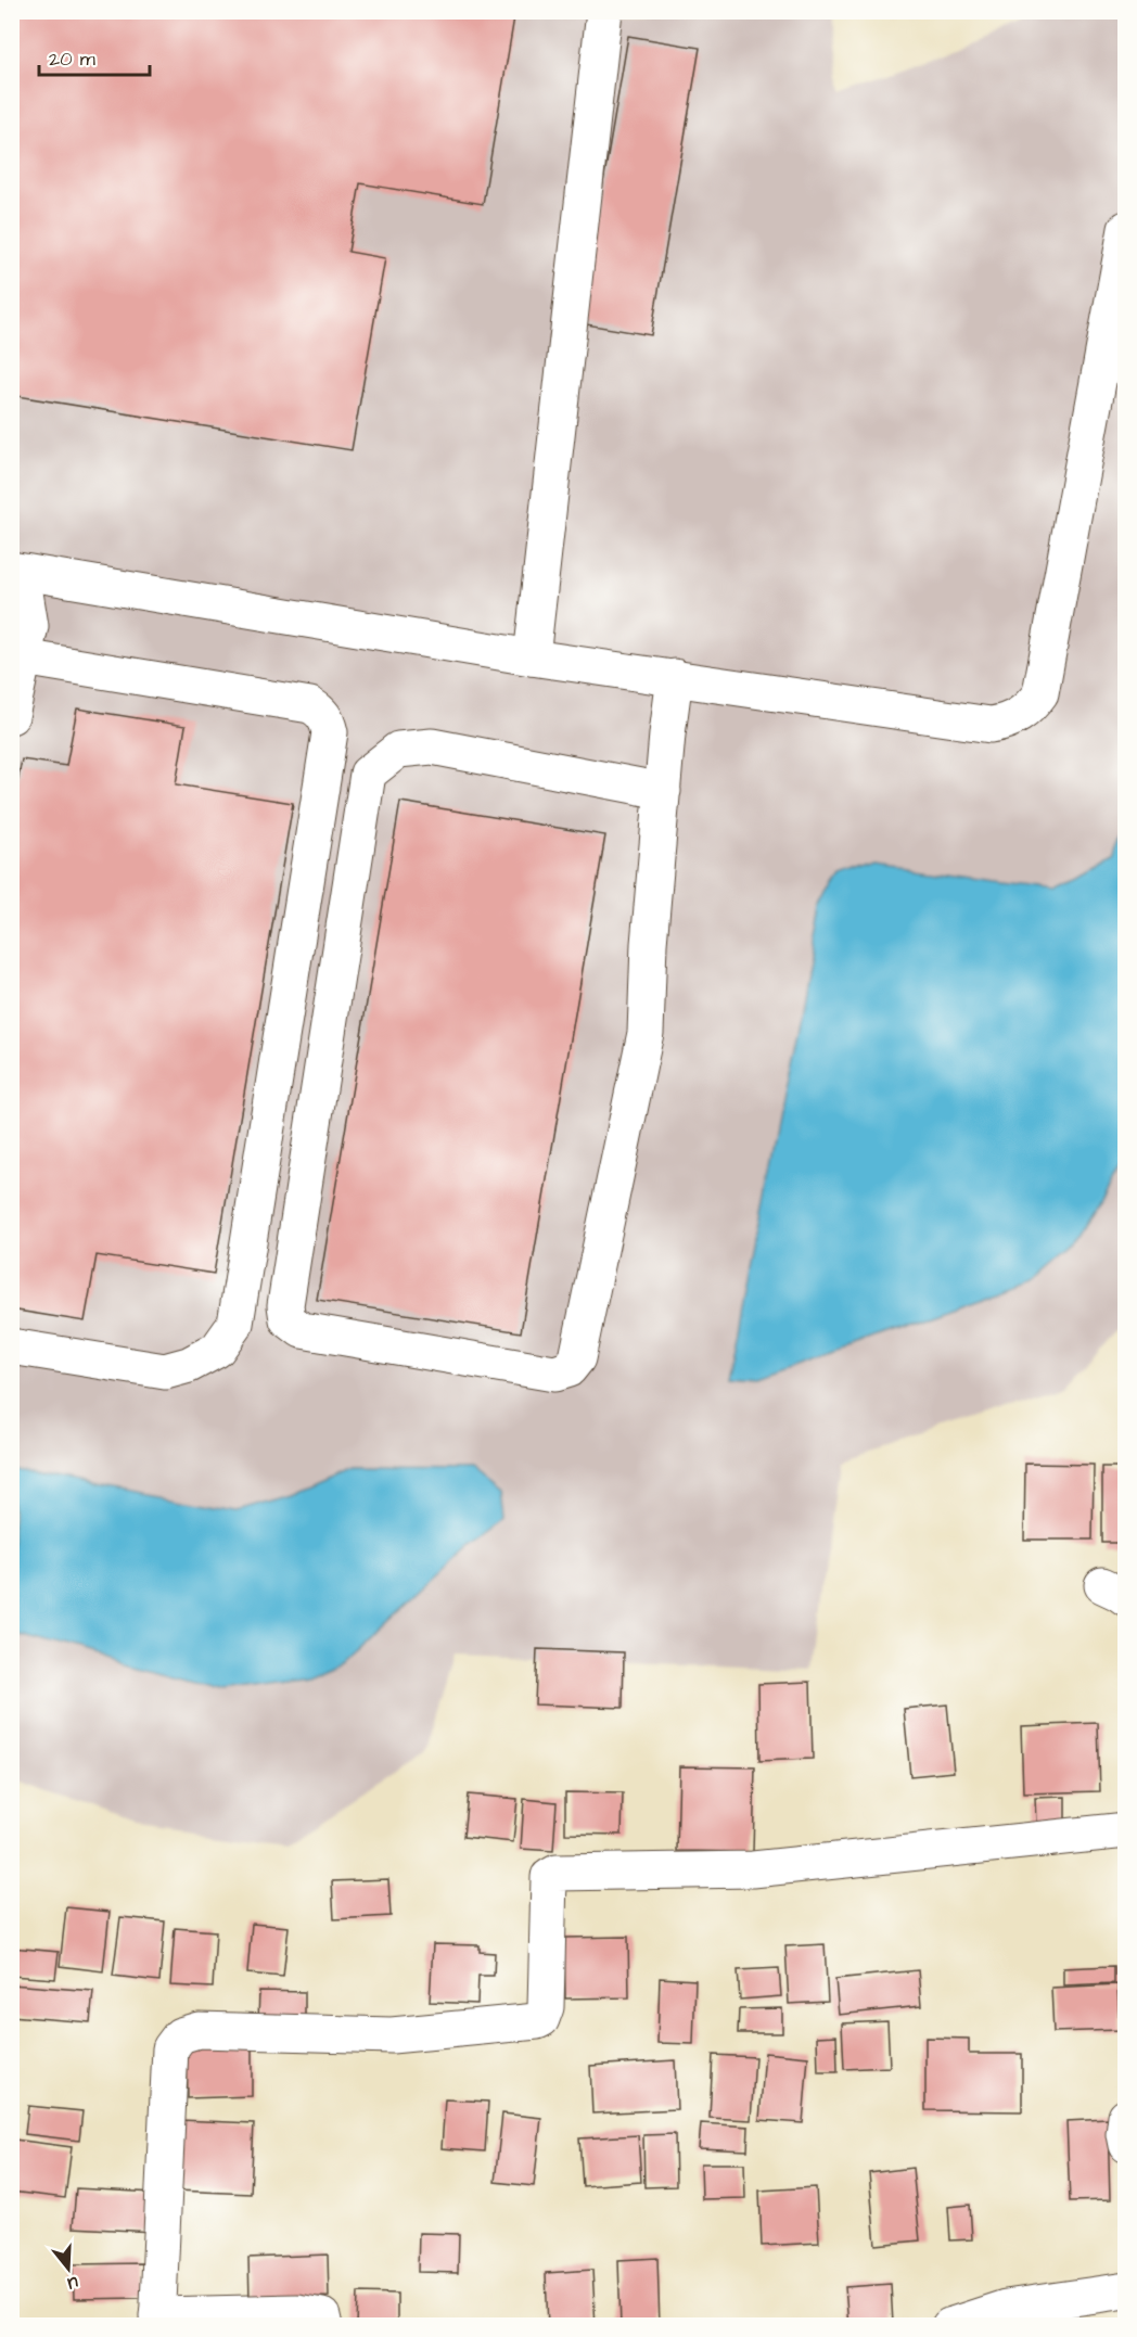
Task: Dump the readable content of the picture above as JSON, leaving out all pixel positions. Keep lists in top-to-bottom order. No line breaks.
{"scale_bar":"20 m","north":"bottom"}
